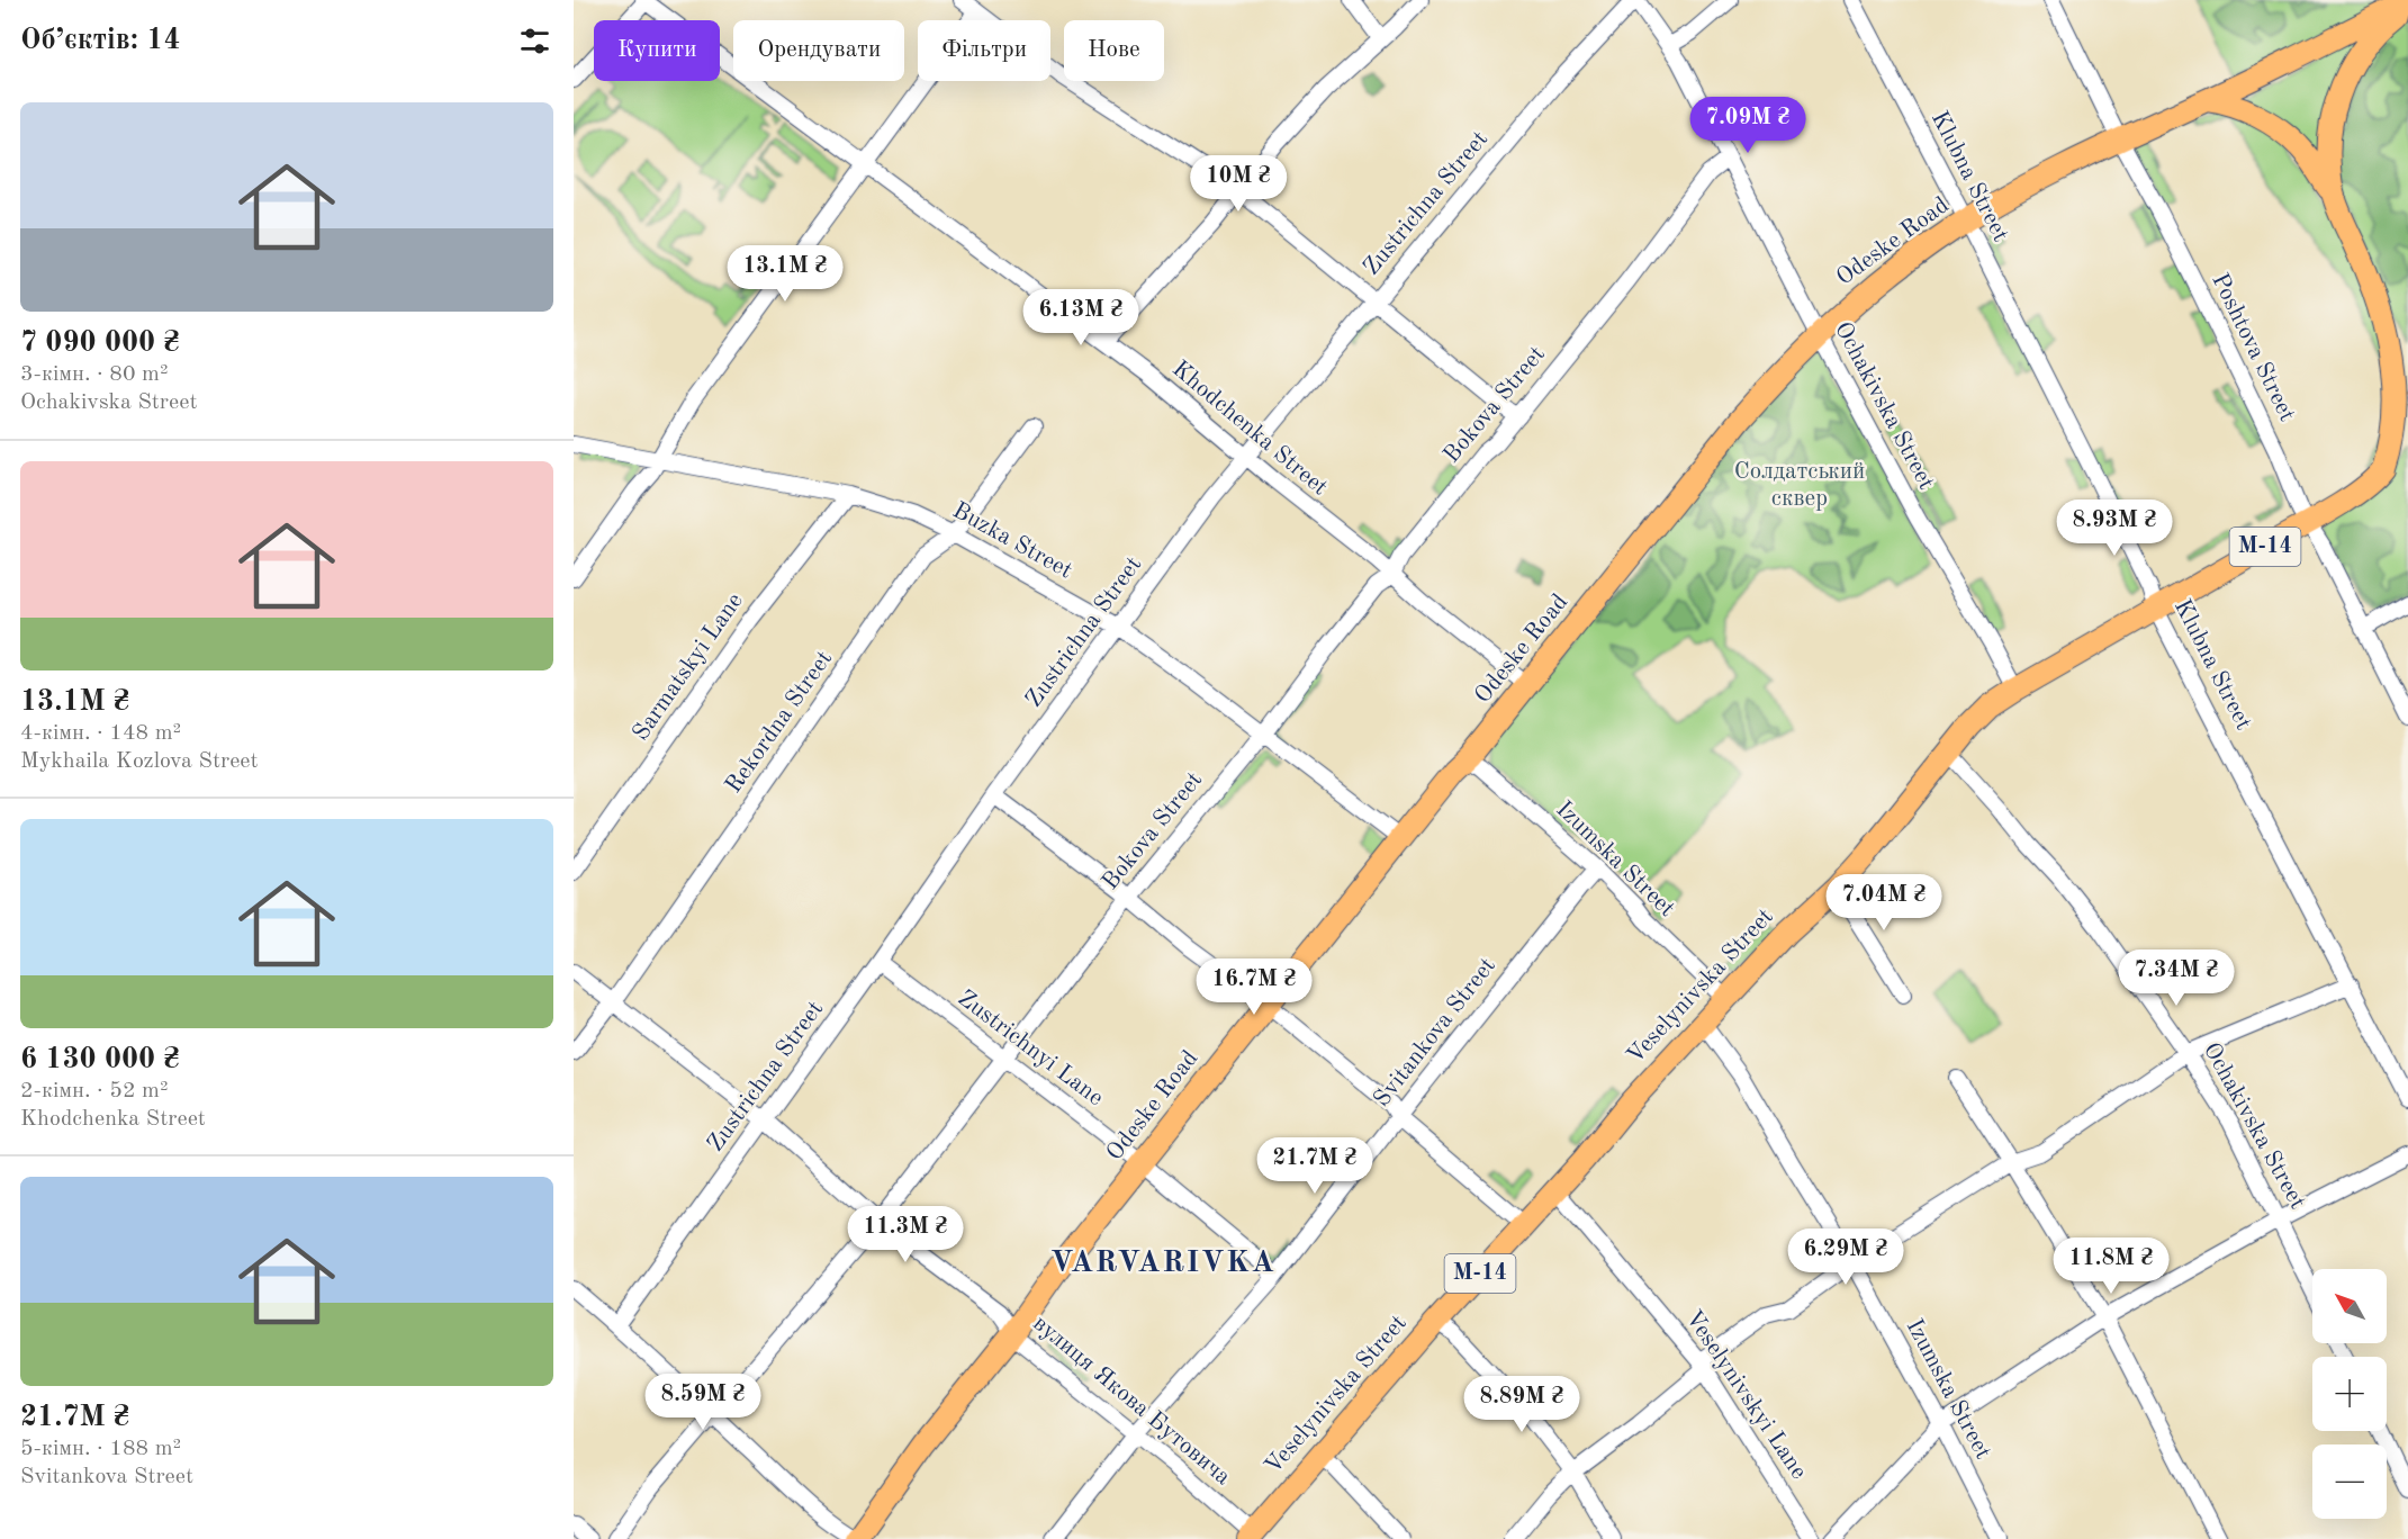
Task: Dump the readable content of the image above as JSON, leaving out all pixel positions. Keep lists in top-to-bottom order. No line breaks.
{"streets":{"highway":["Odeske Road","М-14","Veselynivska Street"],"street":["Klubna Street","Zustrichna Street","Poshtova Street","Bokova Street","Ochakivska Street","Khodchenka Street","Buzka Street","Sarmatskyi Lane","Rekordna Street","Izumska Street","Svitankova Street","Zustrichnyi Lane","Veselynivskyi Lane","вулиця Якова Бутовича"]},"crossings":[["Klubna Street","Odeske Road"],["Klubna Street","Veselynivska Street"],["Zustrichna Street","Ochakivska Street"],["Zustrichna Street","Khodchenka Street"],["Zustrichna Street","Buzka Street"],["Zustrichna Street","Zustrichnyi Lane"],["Zustrichna Street","вулиця Якова Бутовича"],["Odeske Road","Poshtova Street"],["Odeske Road","Ochakivska Street"],["Odeske Road","Khodchenka Street"],["Odeske Road","Buzka Street"],["Odeske Road","М-14"],["Odeske Road","Izumska Street"],["Odeske Road","Zustrichnyi Lane"],["Odeske Road","вулиця Якова Бутовича"],["Poshtova Street","Veselynivska Street"],["Bokova Street","Ochakivska Street"],["Bokova Street","Khodchenka Street"],["Bokova Street","Buzka Street"],["Bokova Street","Zustrichnyi Lane"],["Bokova Street","вулиця Якова Бутовича"],["Ochakivska Street","Veselynivska Street"],["Buzka Street","Sarmatskyi Lane"],["Buzka Street","Rekordna Street"],["М-14","Veselynivska Street"],["Rekordna Street","вулиця Якова Бутовича"],["Izumska Street","Veselynivska Street"],["Izumska Street","Svitankova Street"],["Veselynivska Street","Veselynivskyi Lane"],["Veselynivska Street","вулиця Якова Бутовича"],["Svitankova Street","Zustrichnyi Lane"],["Svitankova Street","вулиця Якова Бутовича"]],"districts":["VARVARIVKA"],"parks":["Солдатський сквер"],"north":"top left","page":{"heading":"Об’єктів: 14","chip":["Купити","Орендувати","Фільтри","Нове"],"list":[{"name":"7 090 000 ₴","note":"3-кімн. · 80 m² · Ochakivska Street"},{"name":"13.1M ₴","note":"4-кімн. · 148 m² · Mykhaila Kozlova Street"},{"name":"6 130 000 ₴","note":"2-кімн. · 52 m² · Khodchenka Street"},{"name":"21.7M ₴","note":"5-кімн. · 188 m² · Svitankova Street"}],"price":["7.09M ₴","10M ₴","13.1M ₴","6.13M ₴","8.93M ₴","7.04M ₴","7.34M ₴","16.7M ₴","21.7M ₴","11.3M ₴","6.29M ₴","11.8M ₴","8.59M ₴","8.89M ₴"],"map_buttons":["+","−"]}}
